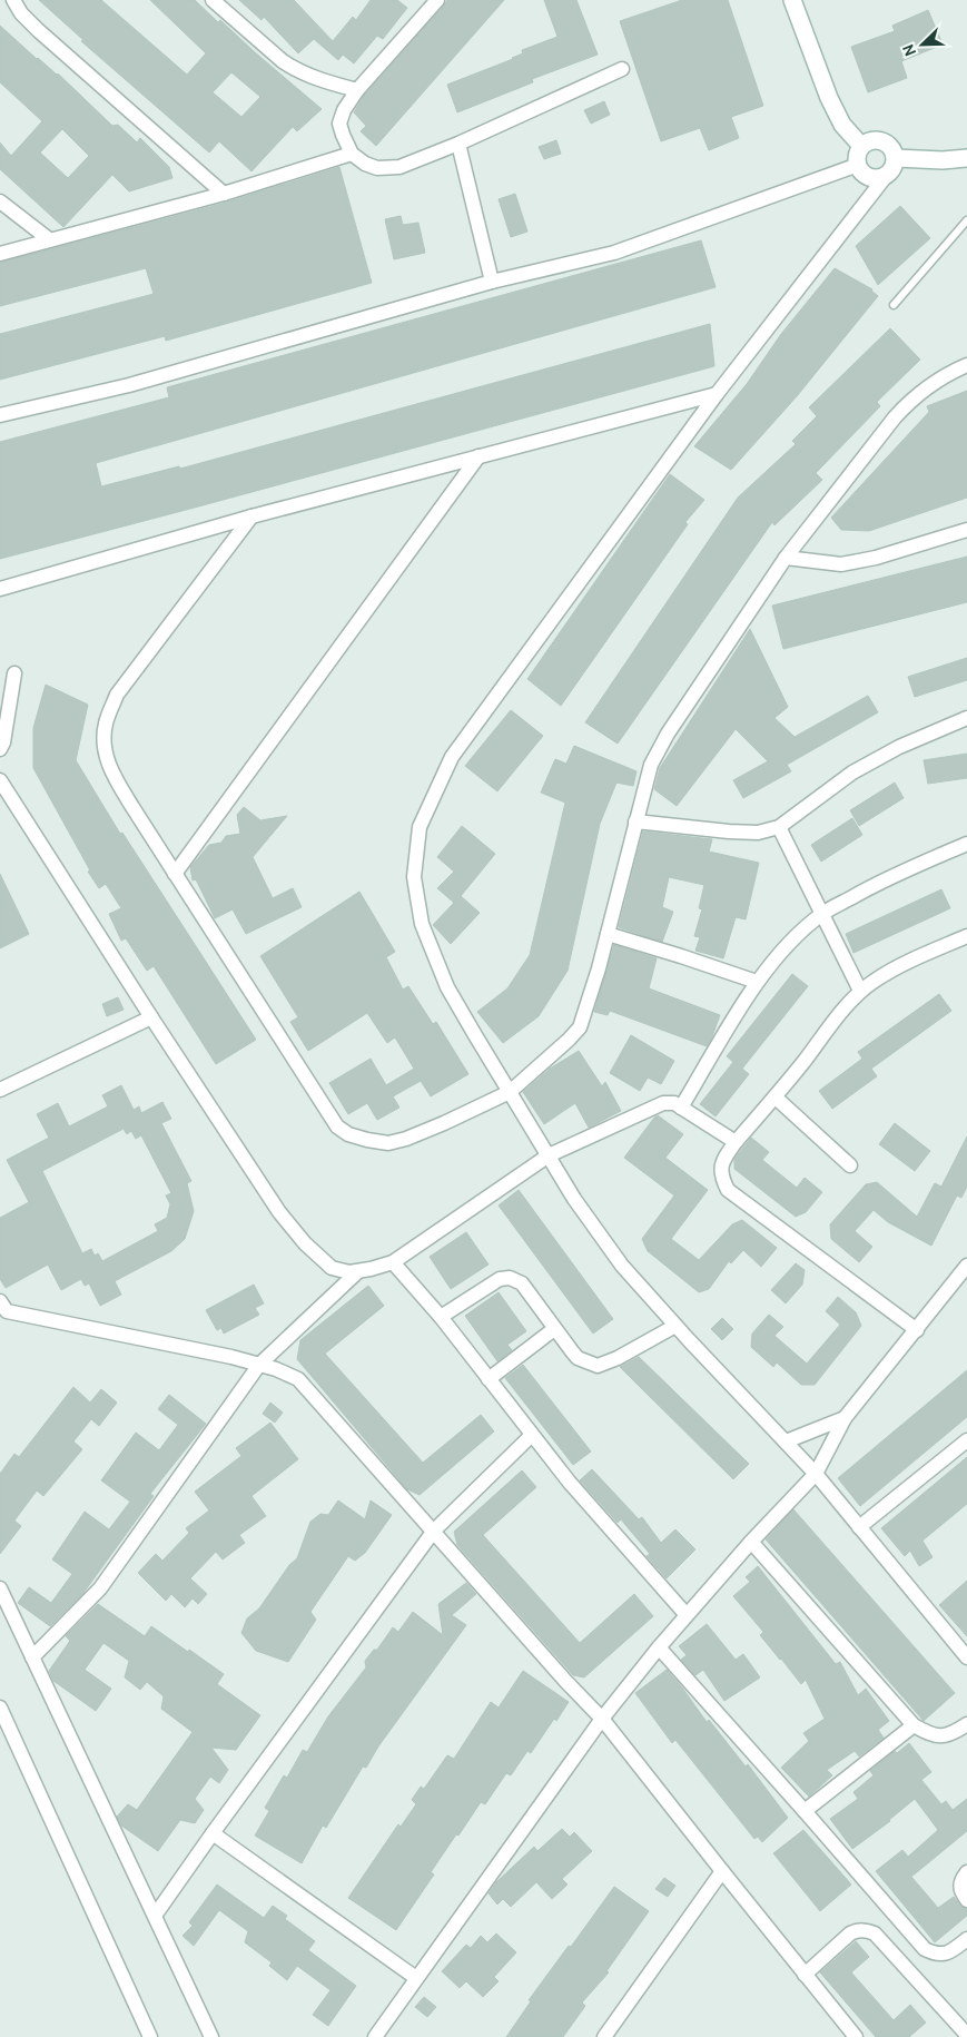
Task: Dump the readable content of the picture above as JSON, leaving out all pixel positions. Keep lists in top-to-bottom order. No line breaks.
{"north":"bottom left"}
